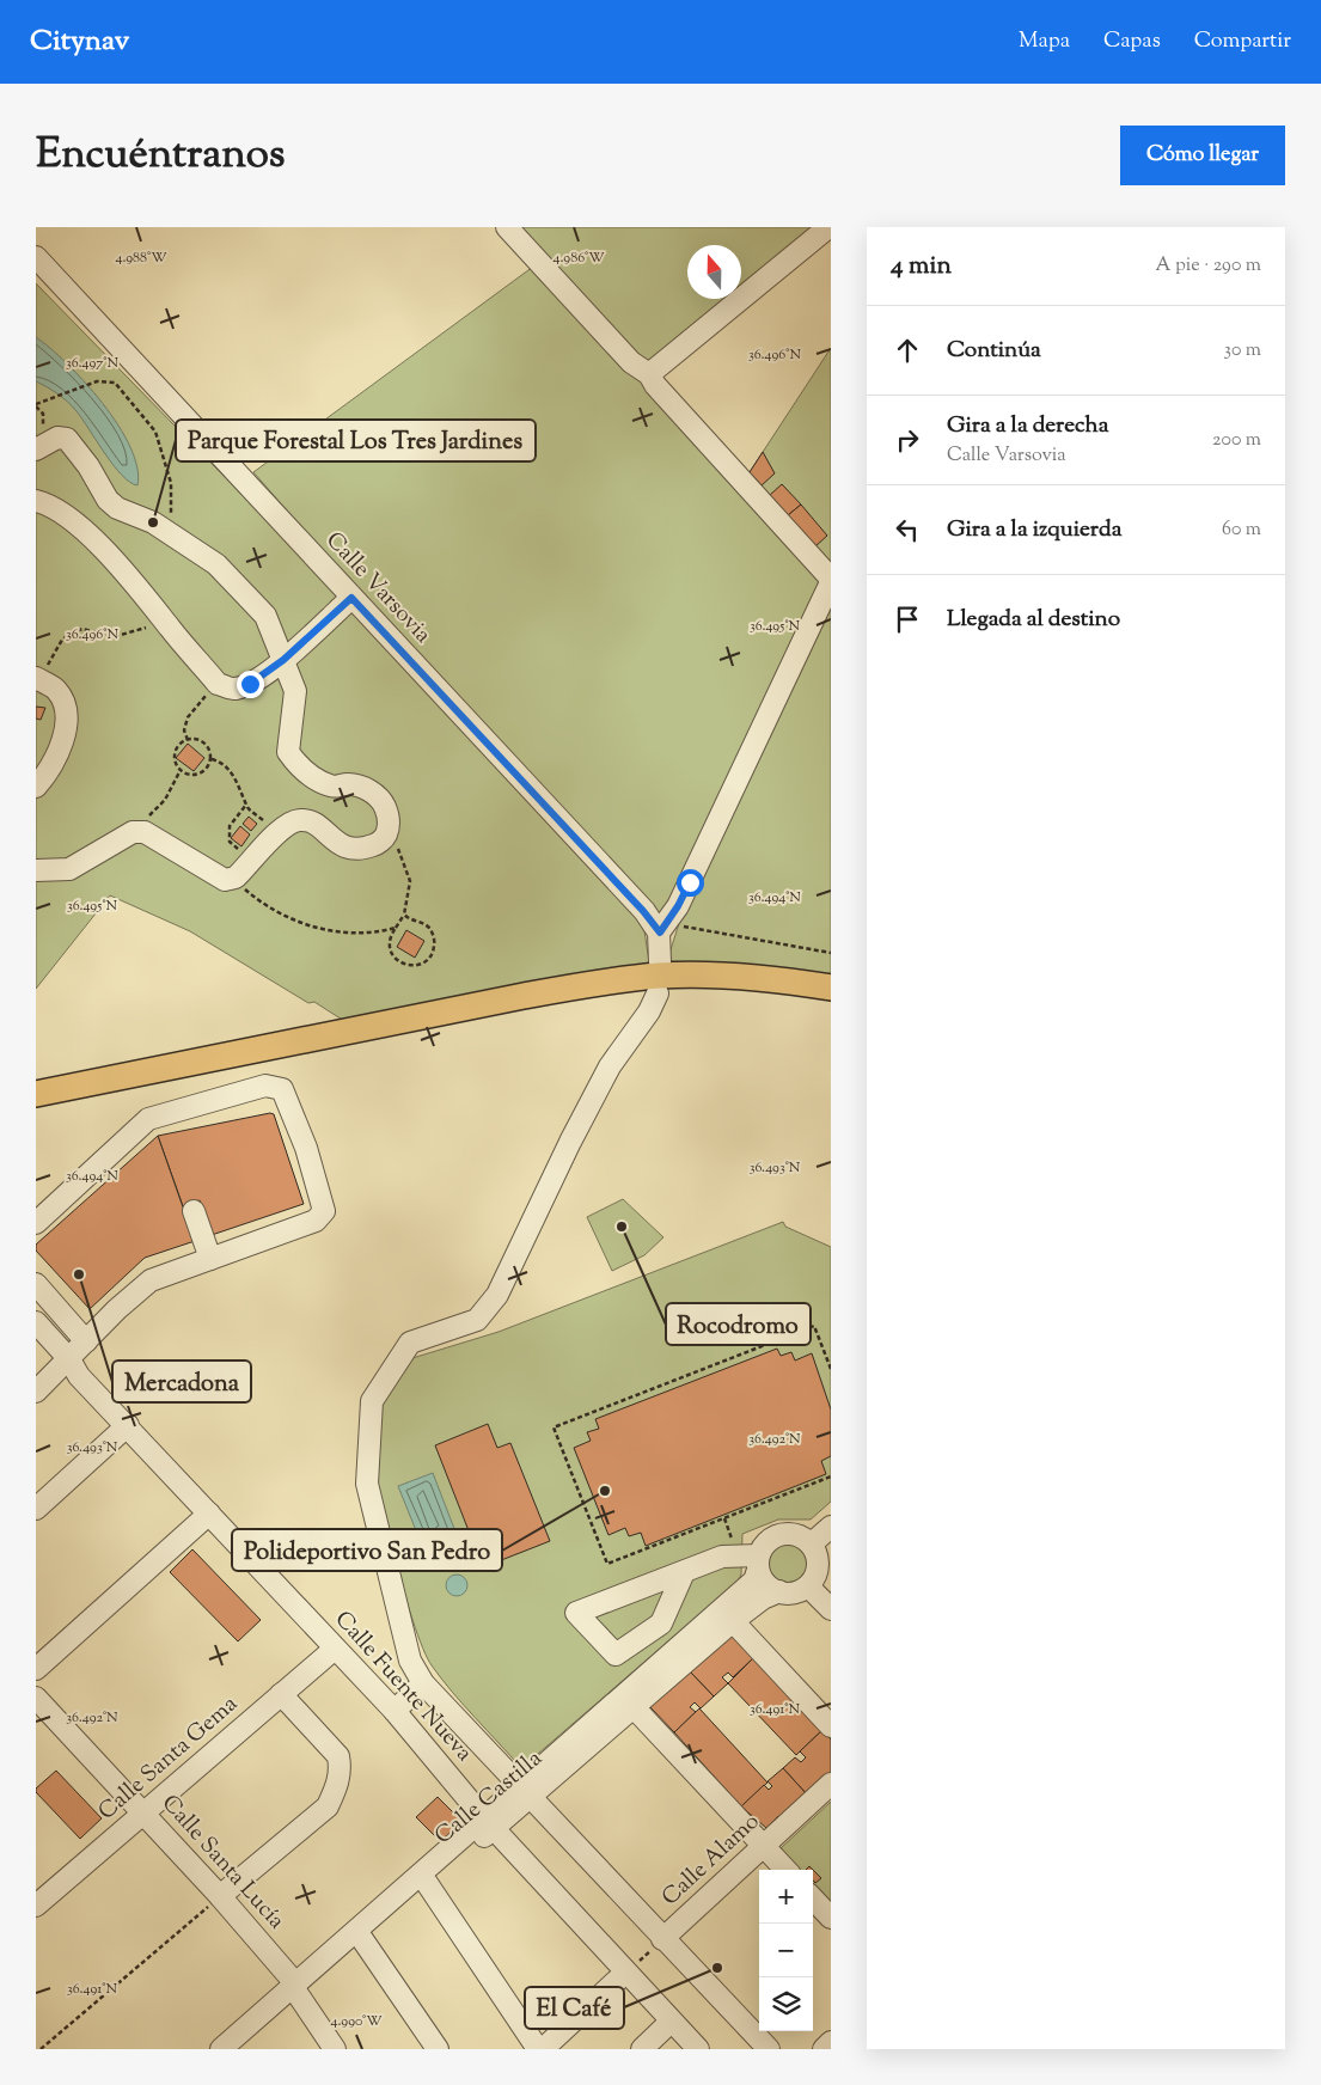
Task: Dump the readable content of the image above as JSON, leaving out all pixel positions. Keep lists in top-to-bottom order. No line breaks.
{"streets":{"street":["Calle Varsovia","Calle Fuente Nueva","Calle Santa Gema","Calle Castilla","Calle Alamo","Calle Santa Lucía"]},"crossings":[["Calle Fuente Nueva","Calle Santa Gema"],["Calle Fuente Nueva","Calle Castilla"],["Calle Fuente Nueva","Calle Alamo"],["Calle Santa Gema","Calle Santa Lucía"],["Calle Castilla","Calle Santa Lucía"]],"places":["Parque Forestal Los Tres Jardines","Rocodromo","Mercadona","Polideportivo San Pedro","El Café"],"north":"top","page":{"header":"Citynav","nav":["Mapa","Capas","Compartir"],"title":"Encuéntranos","buttons":"Cómo llegar","heading":["4 min","A pie · 290 m"],"list":[["Continúa","30 m"],["Gira a la derecha","Calle Varsovia","200 m"],["Gira a la izquierda","60 m"],"Llegada al destino"],"map_buttons":["+","−"]},"coordinates":["4.986°W","4.988°W","36.496°N","36.497°N","36.495°N","36.494°N","36.493°N","36.492°N","36.491°N","4.990°W"]}
